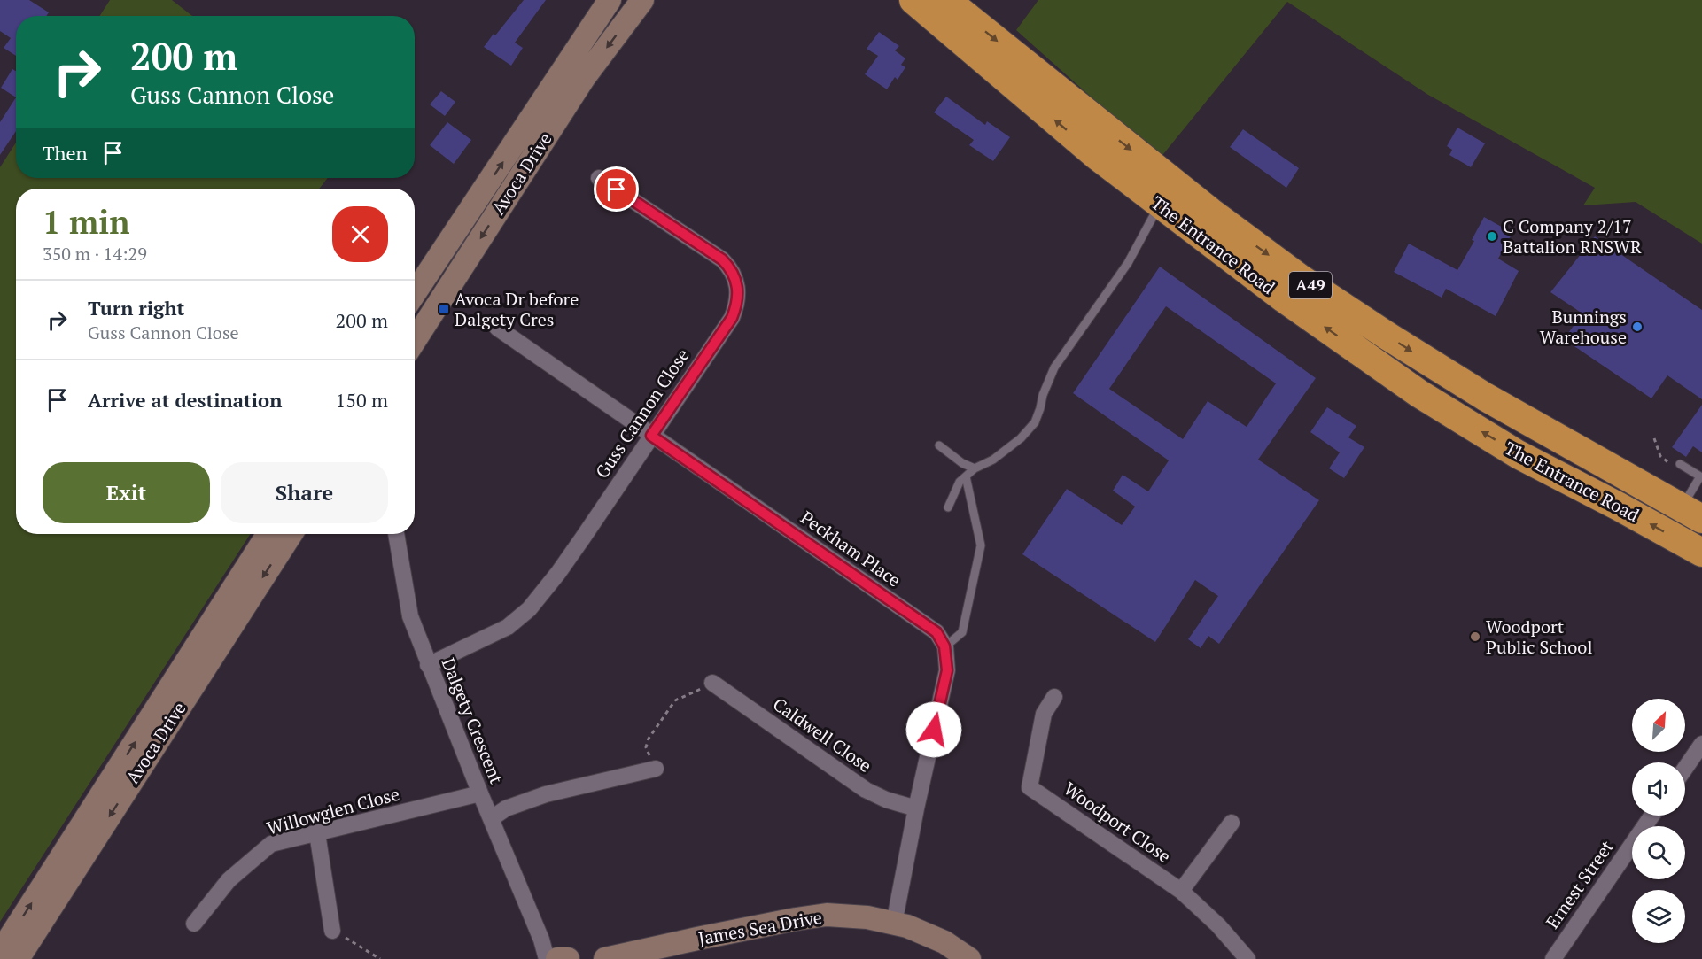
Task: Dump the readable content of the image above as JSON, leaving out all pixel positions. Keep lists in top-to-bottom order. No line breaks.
{"streets":{"highway":["The Entrance Road","A49"],"main road":["Avoca Drive","James Sea Drive"],"street":["Guss Cannon Close","Peckham Place","Dalgety Crescent","Caldwell Close","Willowglen Close","Woodport Close","Ernest Street"]},"crossings":[["Guss Cannon Close","Peckham Place"],["Guss Cannon Close","Dalgety Crescent"],["Dalgety Crescent","Willowglen Close"]],"places":{"other":["C Company 2/17 Battalion RNSWR","Bunnings Warehouse","Woodport Public School"],"transit":["Avoca Dr before Dalgety Cres"]},"north":"top right","page":{"turn":["200 m","Guss Cannon Close"],"then":"Then","heading":["1 min","350 m · 14:29"],"list":[{"name":"Turn right","note":"Guss Cannon Close","value":"200 m"},{"name":"Arrive at destination","value":"150 m"}],"buttons":["Exit","Share"]}}
